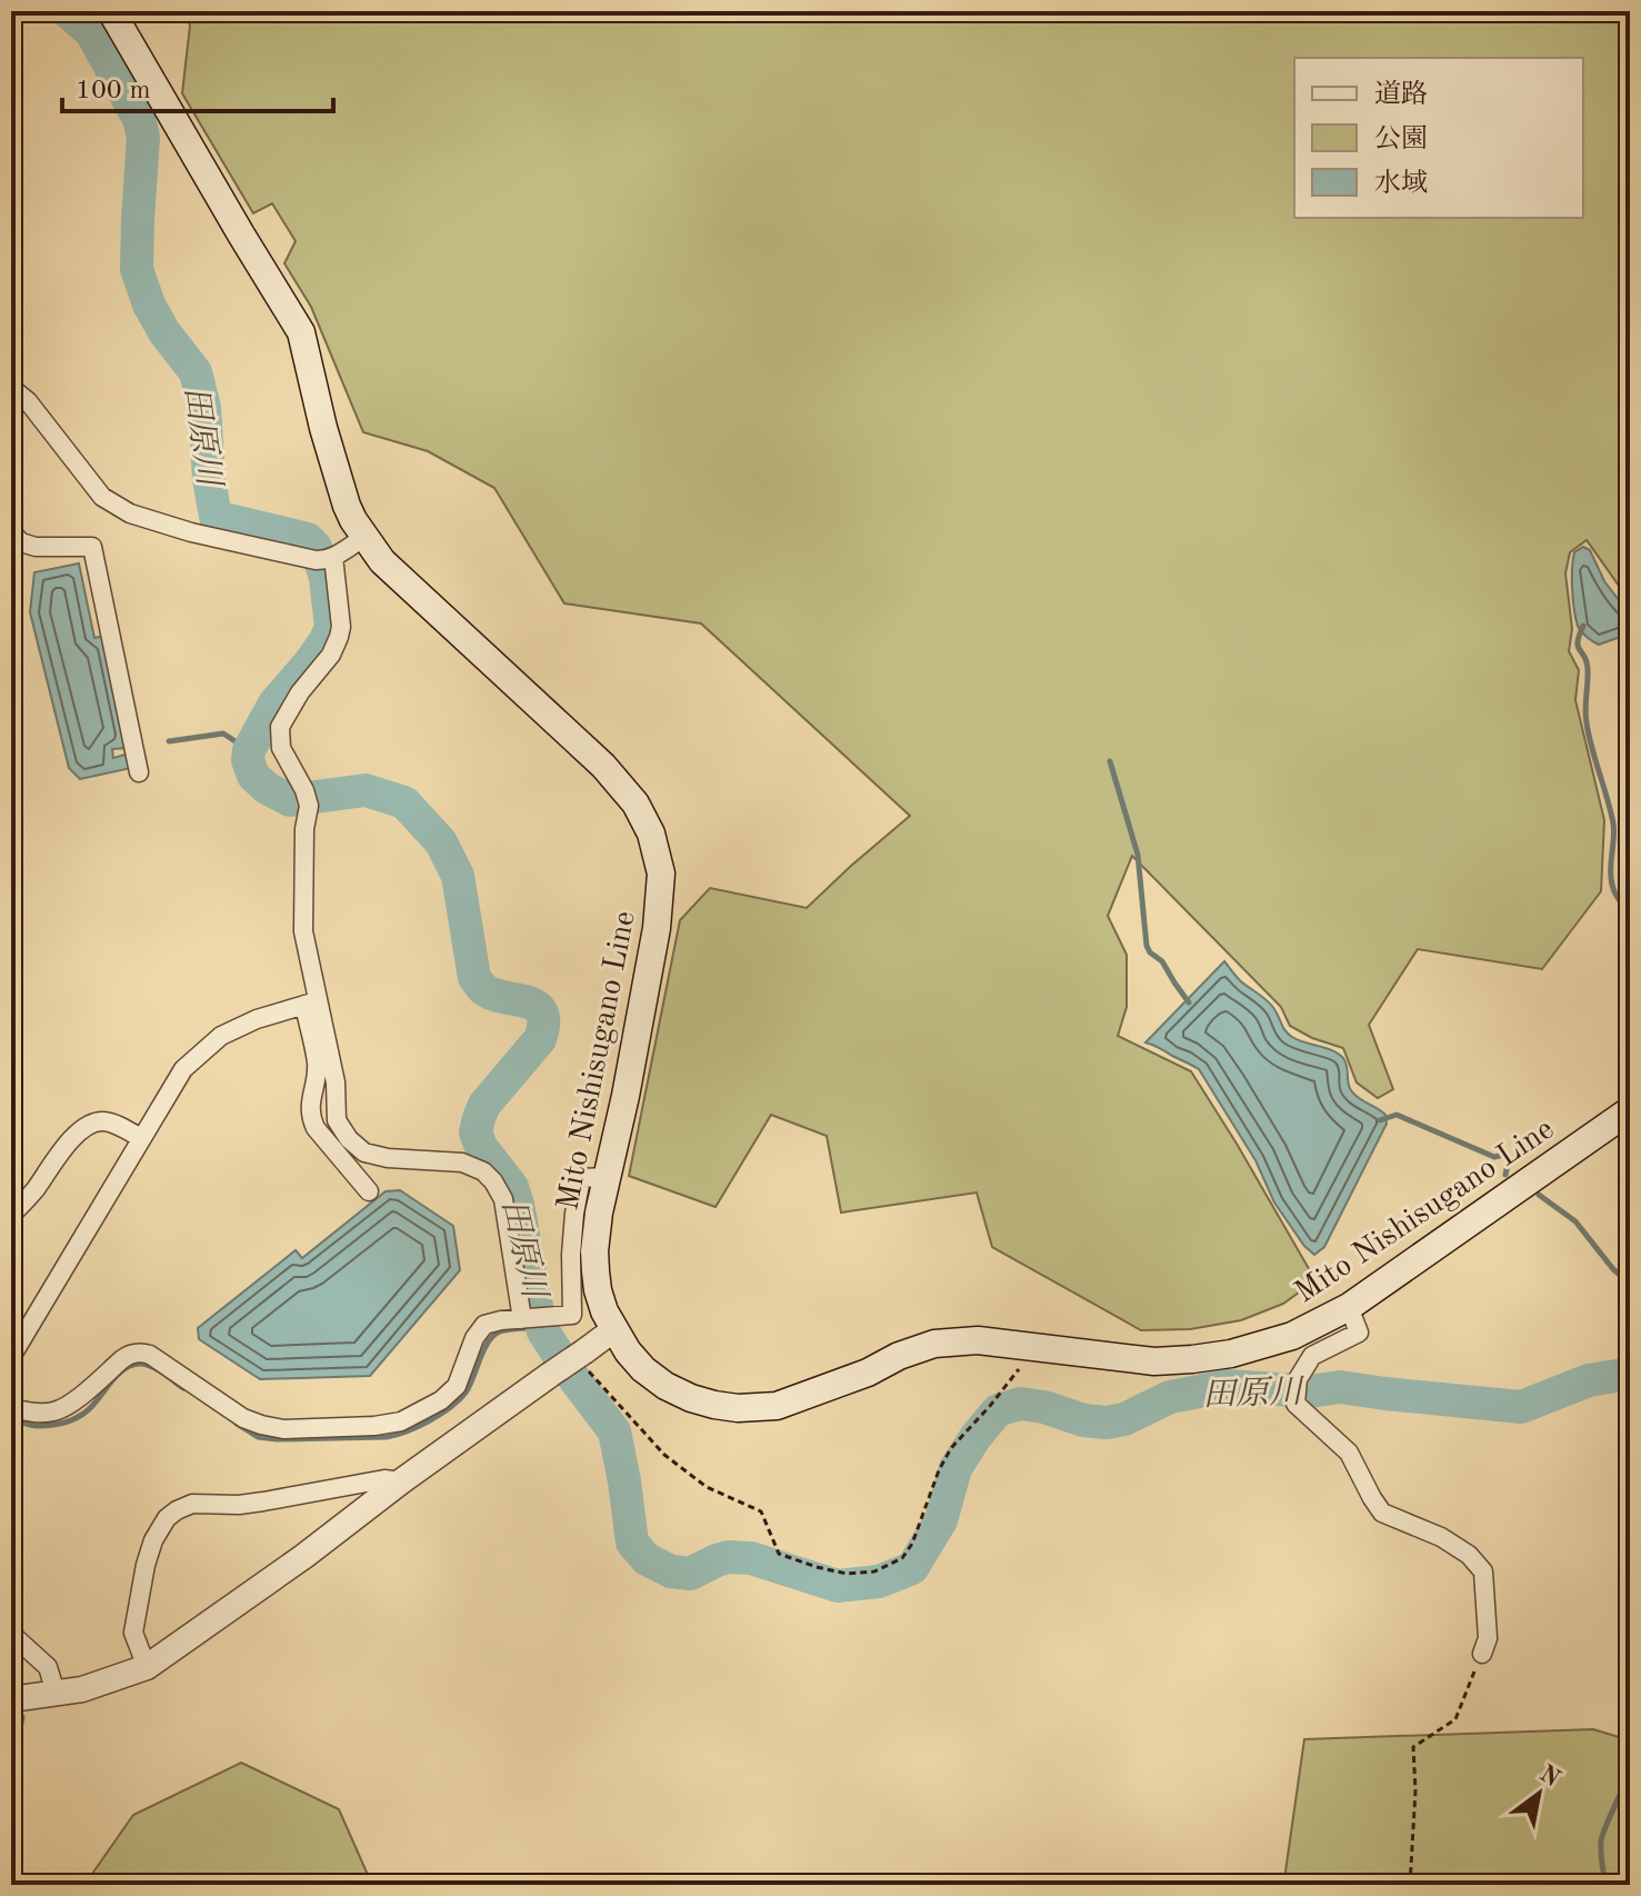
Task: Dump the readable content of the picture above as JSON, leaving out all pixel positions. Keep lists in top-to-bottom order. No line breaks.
{"streets":{"main road":["Mito Nishisugano Line"]},"water":["田原川"],"legend":["道路","公園","水域"],"scale_bar":"100 m","north":"top right"}
